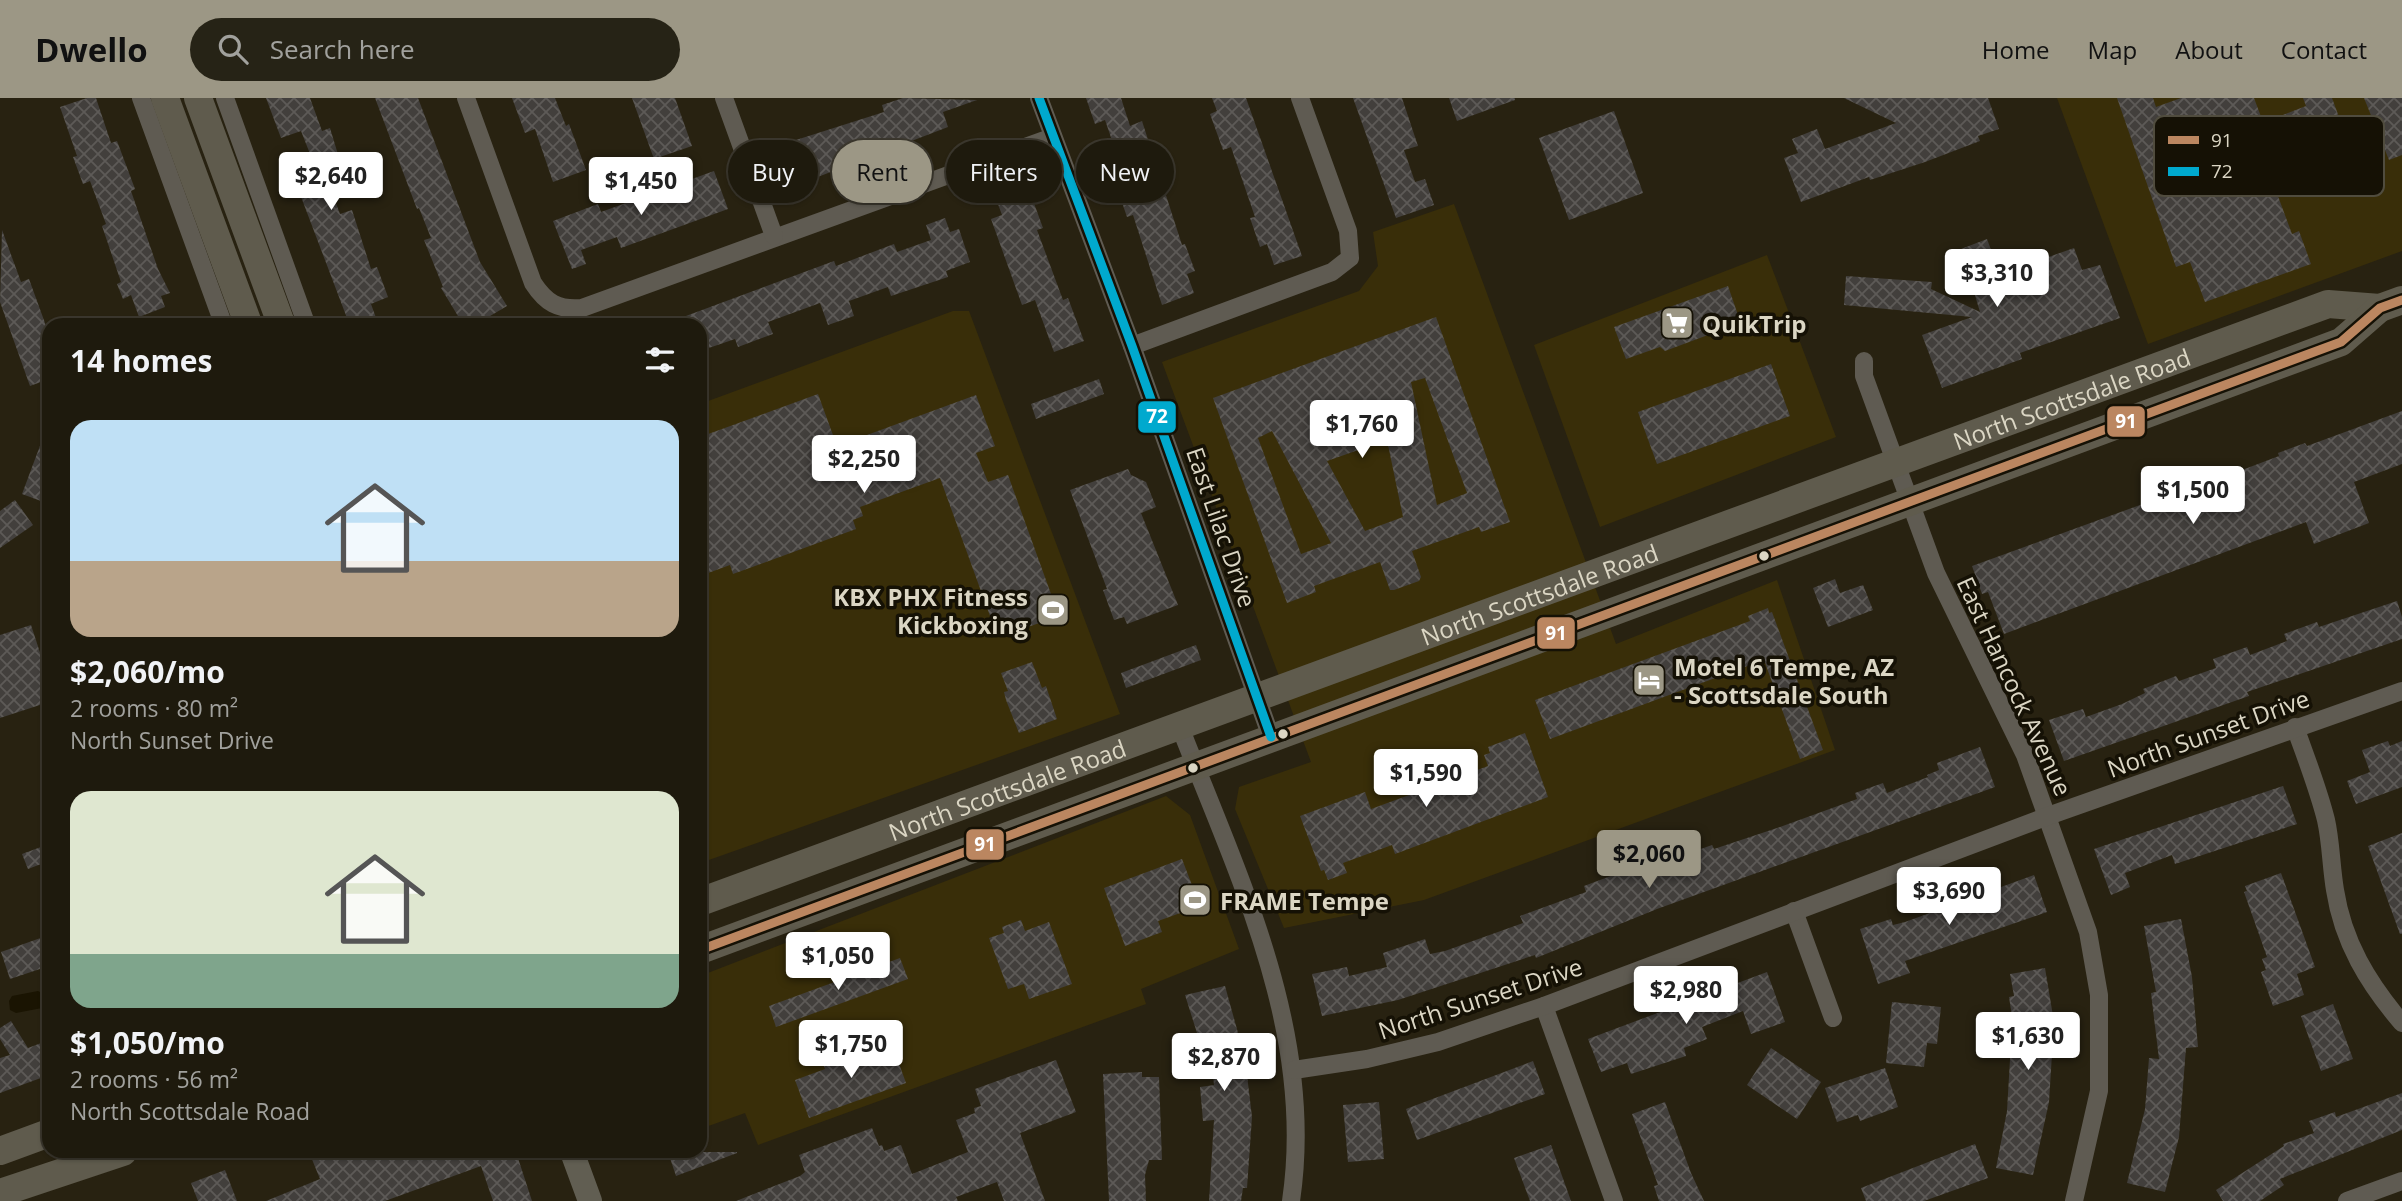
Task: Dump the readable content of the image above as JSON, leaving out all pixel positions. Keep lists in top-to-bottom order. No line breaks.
{"streets":{"main road":["North Scottsdale Road"],"street":["East Lilac Drive","East Hancock Avenue","North Sunset Drive"]},"crossings":[["North Scottsdale Road","East Lilac Drive"],["North Scottsdale Road","East Hancock Avenue"],["East Hancock Avenue","North Sunset Drive"]],"places":{"supermarket":["QuikTrip"],"sports":["KBX PHX Fitness Kickboxing","FRAME Tempe"],"hotel":["Motel 6 Tempe, AZ - Scottsdale South"]},"lines":["transit line 72","transit line 91"],"legend":["91","72"],"page":{"header":"Dwello","search":"Search here","nav":["Home","Map","About","Contact"],"chip":["Buy","Rent","Filters","New"],"price":["$2,640","$1,450","$3,310","$1,760","$2,250","$1,500","$1,590","$2,060","$3,690","$1,050","$2,980","$1,630","$1,750","$2,870"],"heading":"14 homes","list":[{"name":"$2,060/mo","note":"2 rooms · 80 m² · North Sunset Drive"},{"name":"$1,050/mo","note":"2 rooms · 56 m² · North Scottsdale Road"}]}}
